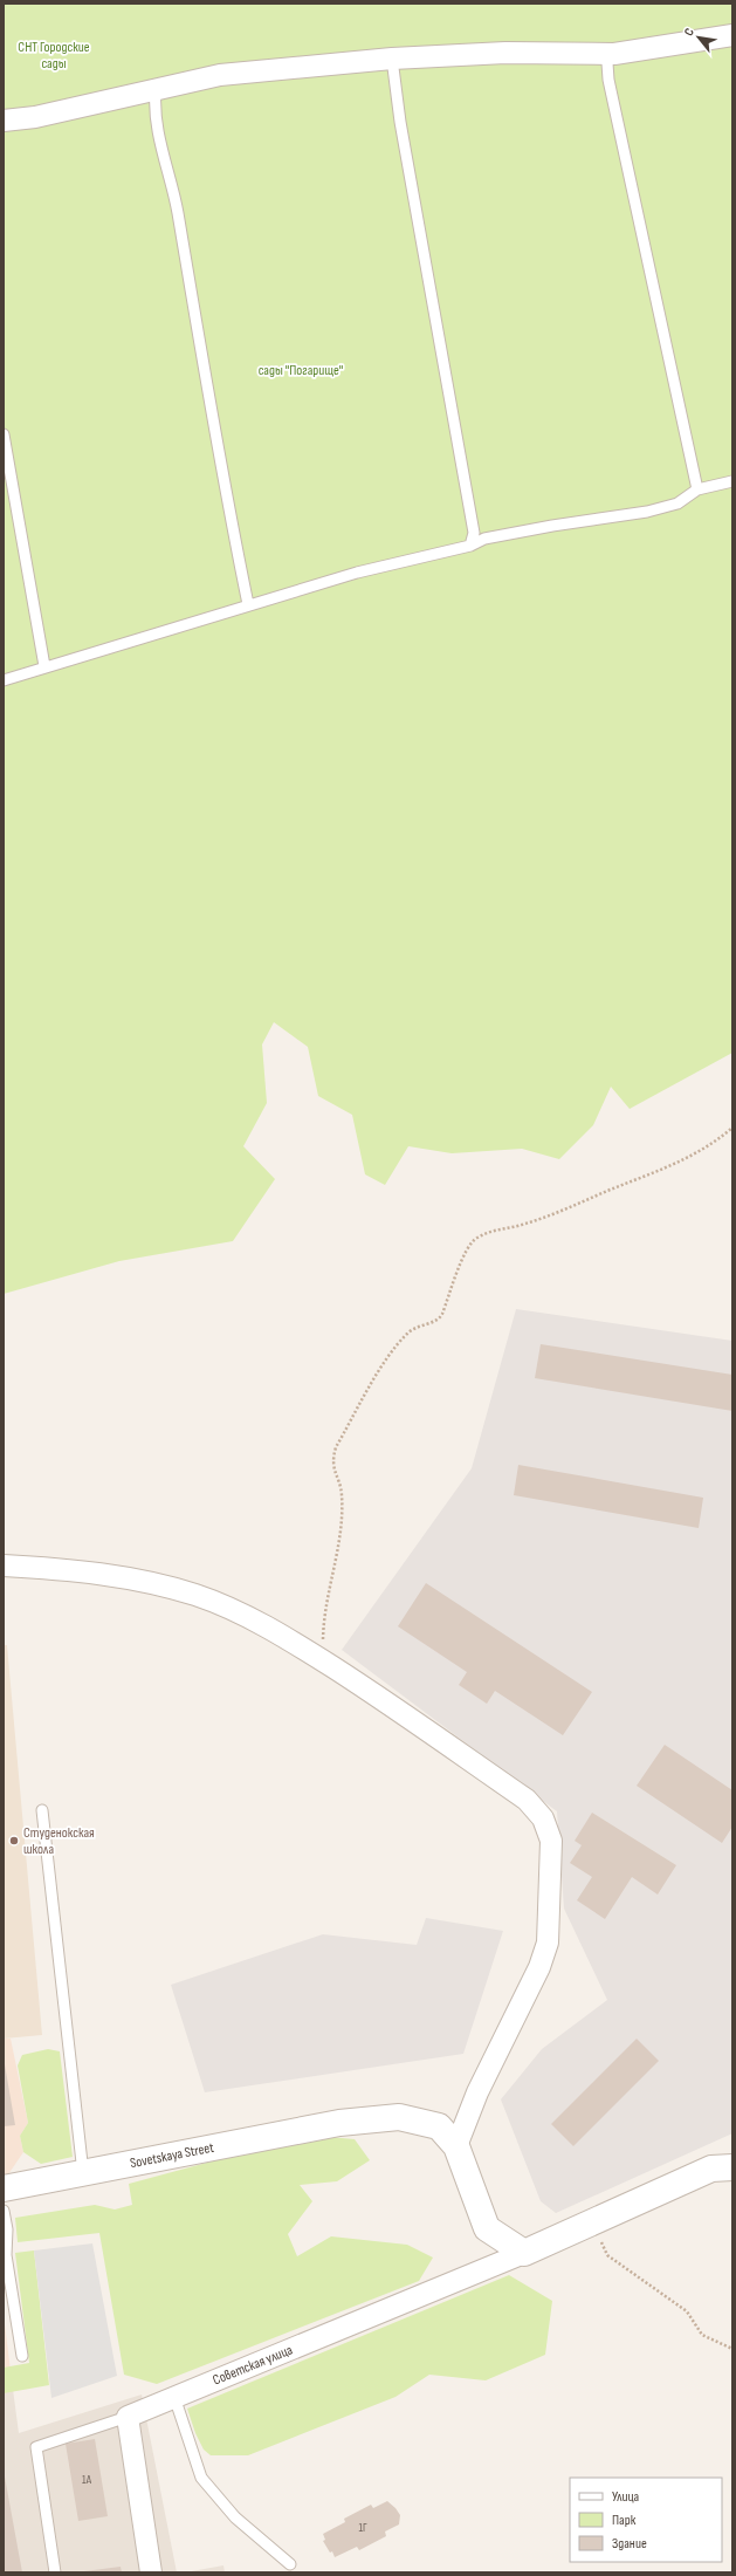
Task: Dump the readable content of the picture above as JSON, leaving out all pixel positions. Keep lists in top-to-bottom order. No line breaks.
{"streets":{"street":["Sovetskaya Street","Советская улица"]},"parks":["СНТ Городские сады","сады \"Погарище\""],"places":["Студенокская школа"],"house_numbers":["1А","1Г"],"legend":["Улица","Парк","Здание"],"north":"top left"}
